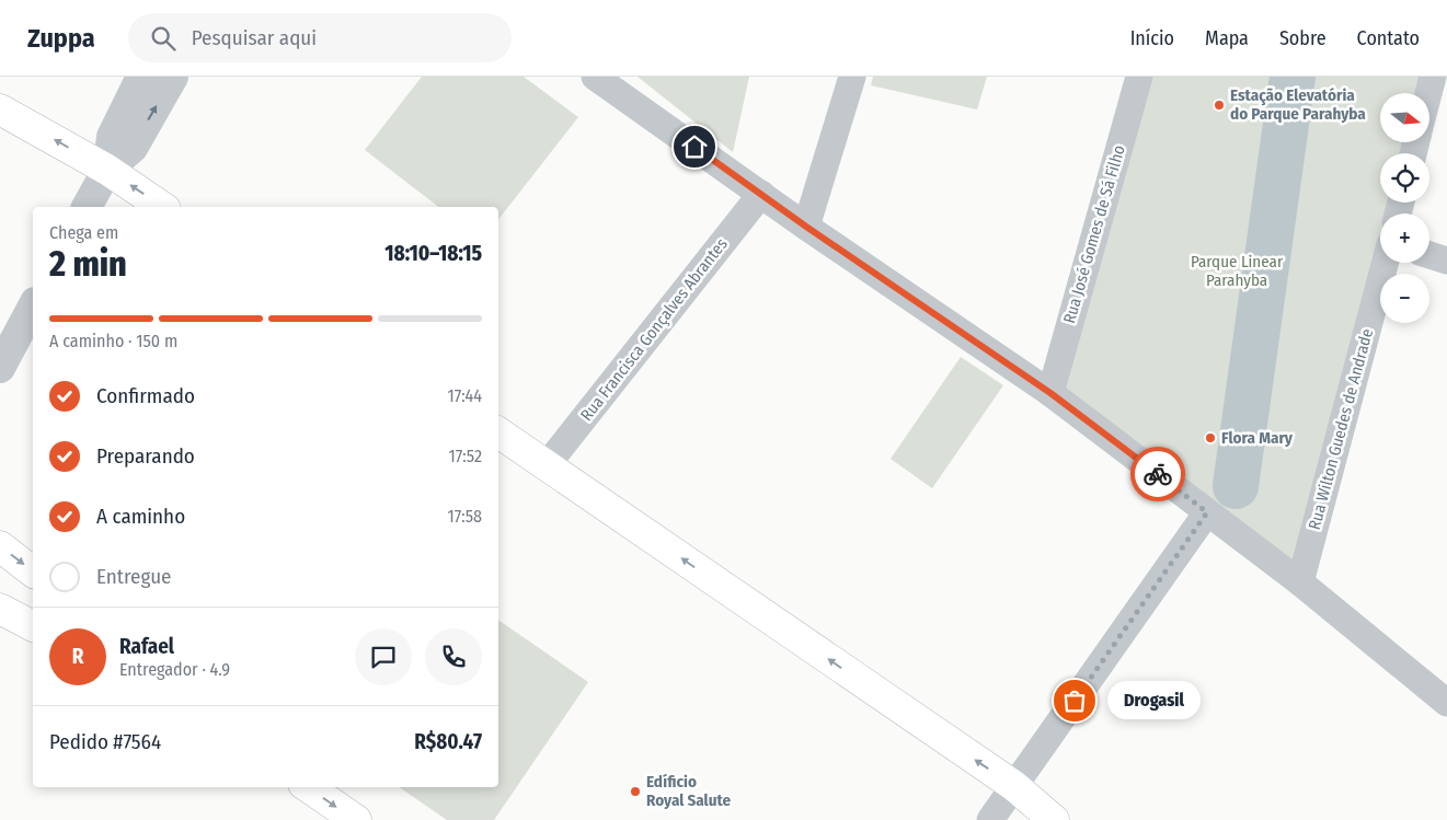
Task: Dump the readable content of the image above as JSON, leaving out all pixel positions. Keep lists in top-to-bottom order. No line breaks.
{"streets":{"street":["Rua José Gomes de Sá Filho","Rua Francisca Gonçalves Abrantes","Rua Wilton Guedes de Andrade"]},"parks":["Parque Linear Parahyba"],"places":["Estação Elevatória do Parque Parahyba","Flora Mary","Drogasil","Edíficio Royal Salute"],"north":"right","page":{"header":"Zuppa","search":"Pesquisar aqui","nav":["Início","Mapa","Sobre","Contato"],"map_buttons":["+","−"],"heading":["2 min","Chega em","18:10–18:15"],"panel":["Rafael","Entregador · 4.9","Pedido #7564","R$80.47"],"bar":"A caminho · 150 m","list":[["Confirmado","17:44"],["Preparando","17:52"],["A caminho","17:58"],"Entregue"],"round":"R","bubble":"Drogasil"}}
